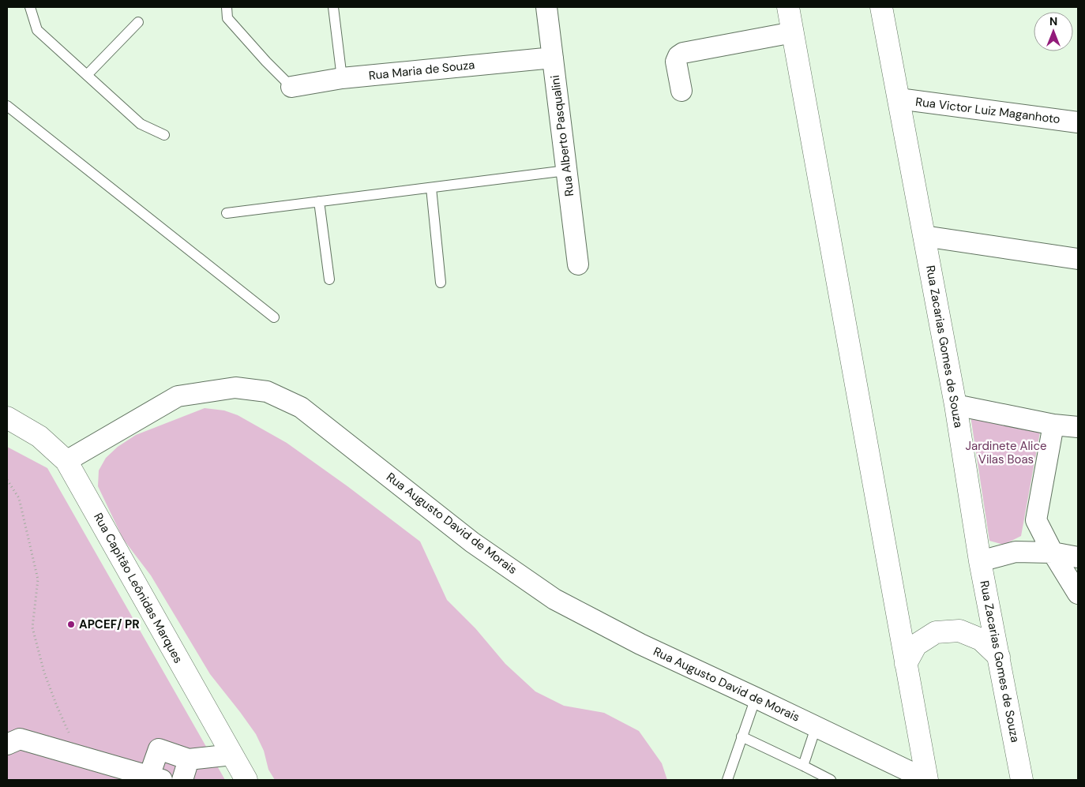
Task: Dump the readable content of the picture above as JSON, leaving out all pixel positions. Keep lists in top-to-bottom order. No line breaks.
{"streets":{"main road":["Rua Zacarias Gomes de Souza","Rua Capitão Leônidas Marques"],"street":["Rua Maria de Souza","Rua Victor Luiz Maganhoto","Rua Alberto Pasqualini","Rua Augusto David de Morais"]},"crossings":[["Rua Maria de Souza","Rua Alberto Pasqualini"],["Rua Victor Luiz Maganhoto","Rua Zacarias Gomes de Souza"],["Rua Augusto David de Morais","Rua Capitão Leônidas Marques"]],"parks":["Jardinete Alice Vilas Boas"],"places":["APCEF/ PR"],"north":"top"}
